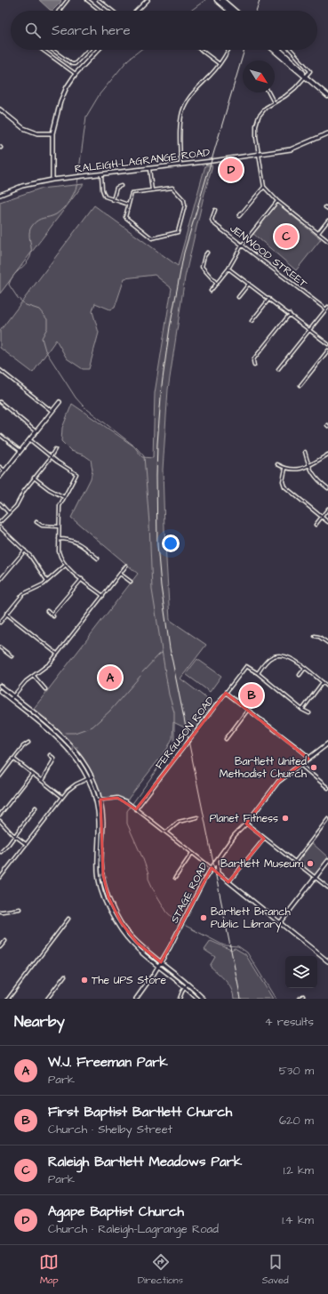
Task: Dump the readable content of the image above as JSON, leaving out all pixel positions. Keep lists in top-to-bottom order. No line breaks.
{"streets":{"main road":["RALEIGH-LAGRANGE ROAD","STAGE ROAD"],"street":["JENWOOD STREET","FERGUSON ROAD"]},"places":["Bartlett United Methodist Church","Planet Fitness","Bartlett Museum","Bartlett Branch Public Library","The UPS Store"],"north":"bottom right","page":{"search":"Search here","pins":["D","C","A","B"],"heading":["Nearby","4 results"],"list":[{"mark":"A","name":"W.J. Freeman Park","note":"Park","value":"530 m"},{"mark":"B","name":"First Baptist Bartlett Church","note":"Church · Shelby Street","value":"620 m"},{"mark":"C","name":"Raleigh Bartlett Meadows Park","note":"Park","value":"1.2 km"},{"mark":"D","name":"Agape Baptist Church","note":"Church · Raleigh-Lagrange Road","value":"1.4 km"}],"nav":["Map","Directions","Saved"]}}
